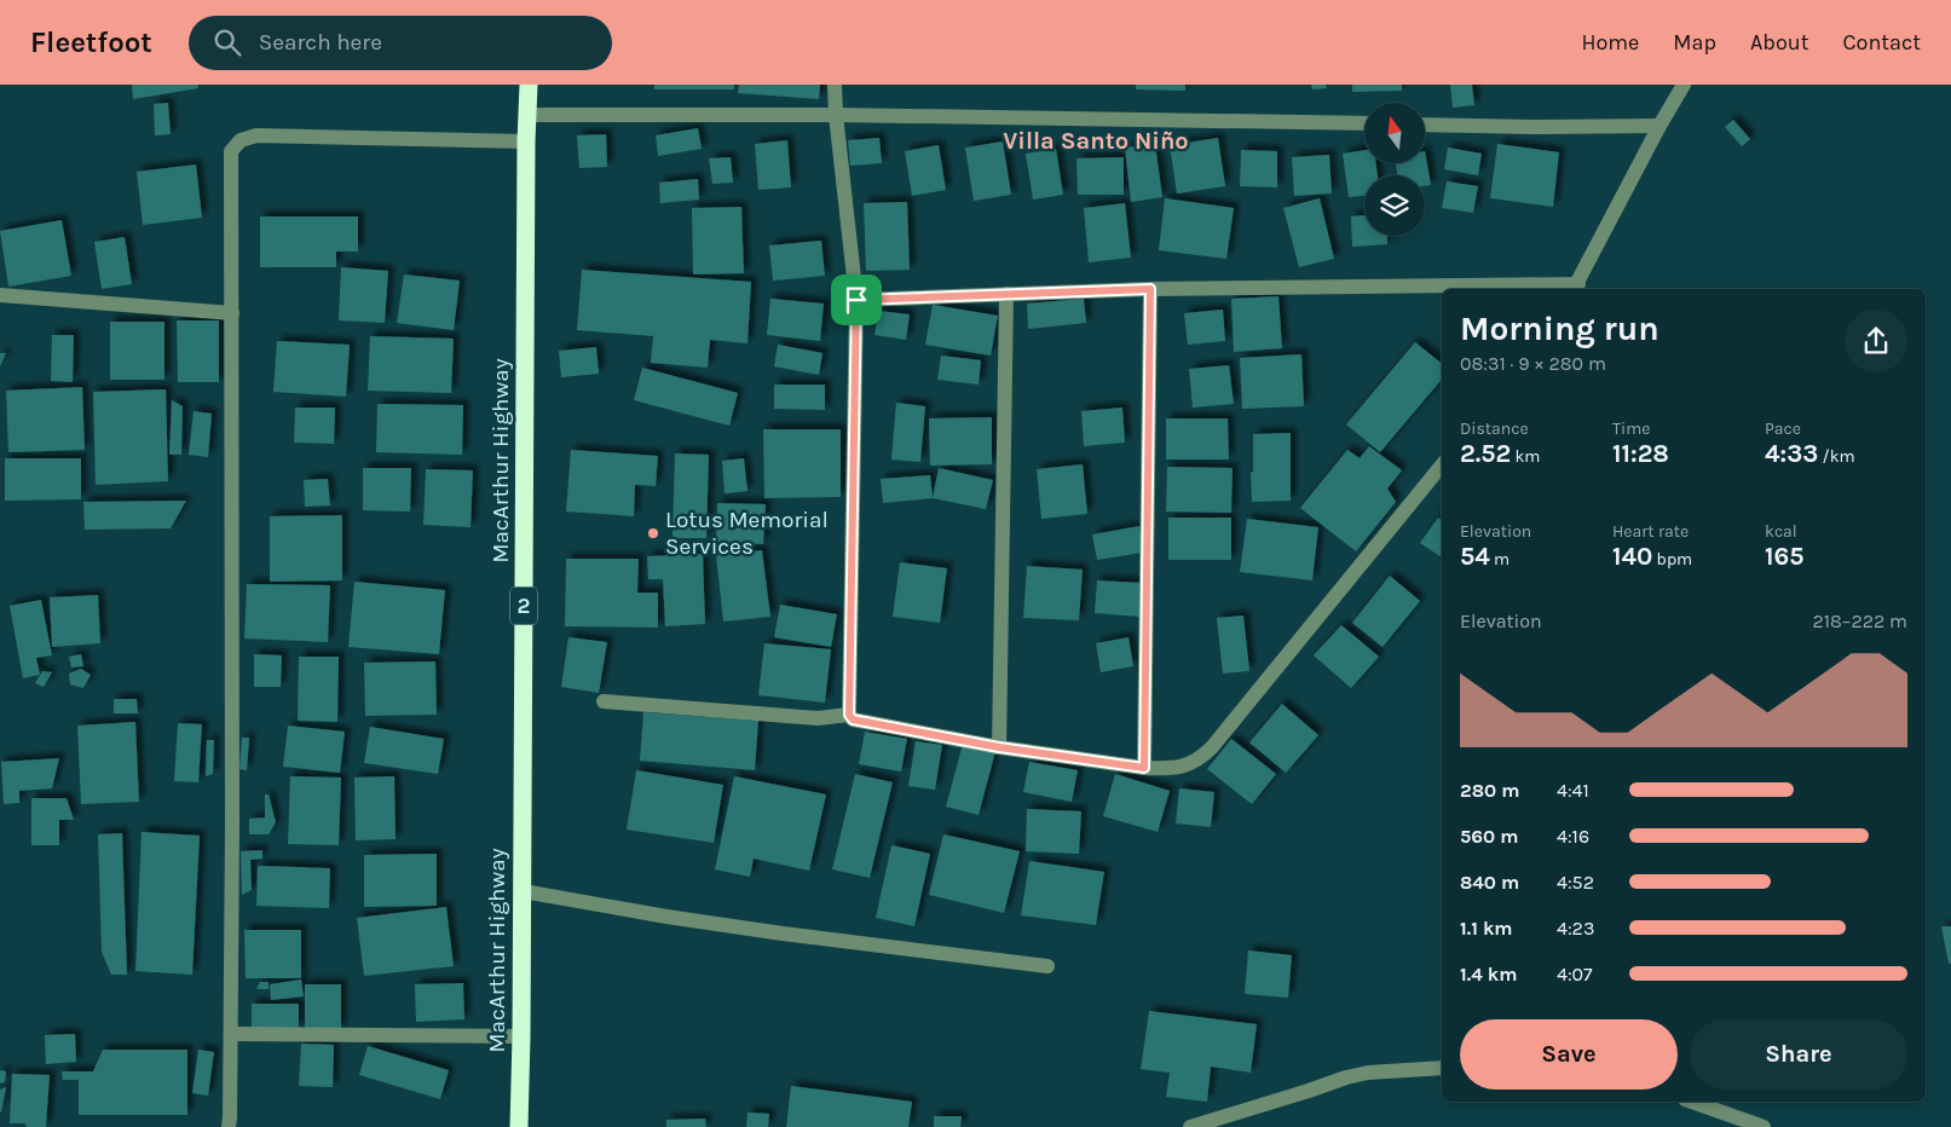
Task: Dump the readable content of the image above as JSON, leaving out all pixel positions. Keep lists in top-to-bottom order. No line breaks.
{"streets":{"highway":["MacArthur Highway","2"]},"districts":["Villa Santo Niño"],"places":["Lotus Memorial Services"],"north":"top","page":{"header":"Fleetfoot","search":"Search here","nav":["Home","Map","About","Contact"],"heading":["Morning run","08:31 · 9 × 280 m"],"stats":[["Distance","2.52 km"],["Time","11:28"],["Pace","4:33 /km"],["Elevation","54 m"],["Heart rate","140 bpm"],["kcal","165"]],"chart":["Elevation","218–222 m"],"list":[{"name":"280 m","note":"4:41"},{"name":"560 m","note":"4:16"},{"name":"840 m","note":"4:52"},{"name":"1.1 km","note":"4:23"},{"name":"1.4 km","note":"4:07"}],"buttons":["Save","Share"]}}
